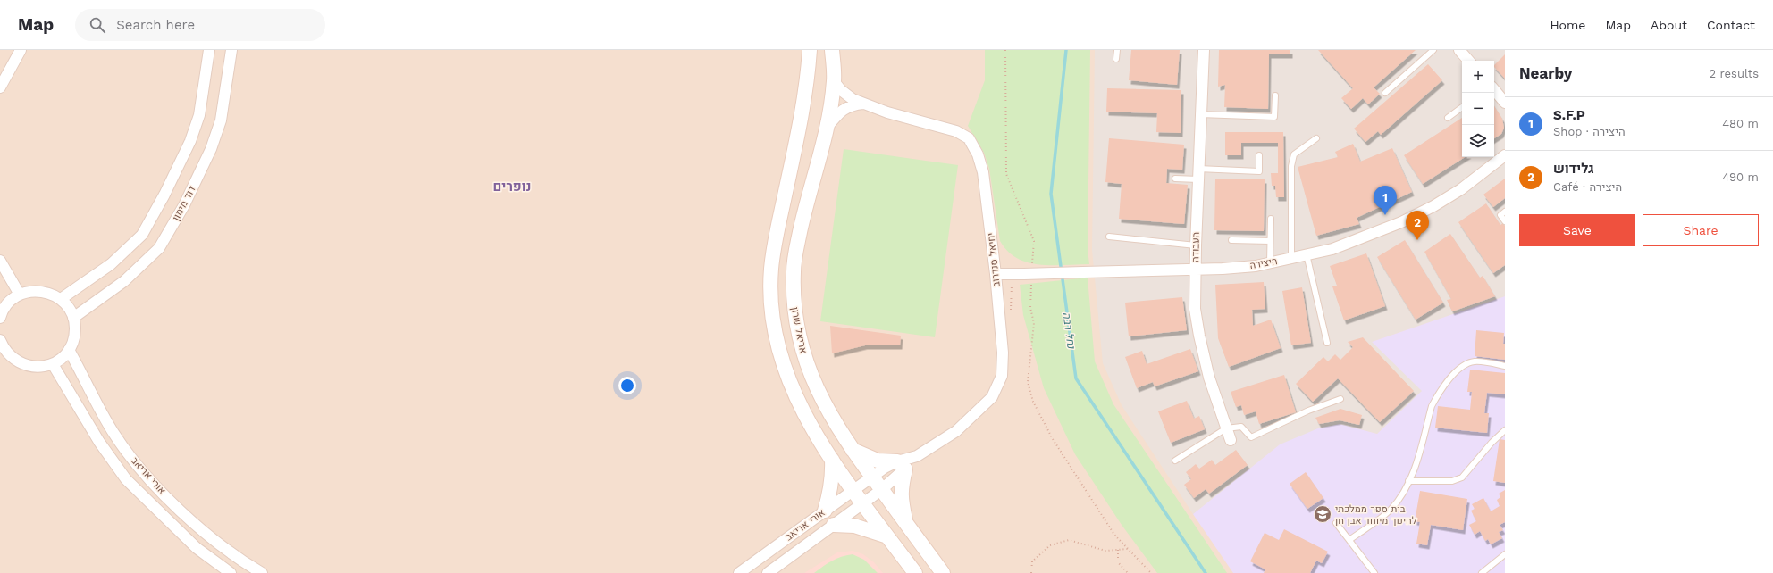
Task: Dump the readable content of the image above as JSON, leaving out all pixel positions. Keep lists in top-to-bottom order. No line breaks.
{"streets":{"main road":["אריאל שרון"],"street":["דוד מימון","העבודה","יחיאל סנדרוב","היצירה","אורי אריאב"]},"crossings":[["העבודה","היצירה"],["יחיאל סנדרוב","היצירה"],["יחיאל סנדרוב","אריאל שרון"],["יחיאל סנדרוב","אורי אריאב"],["אריאל שרון","אורי אריאב"]],"districts":["נופרים"],"water":["נחל רבה"],"places":{"school or university":["בית ספר ממלכתי לחינוך מיוחד אבן חן"]},"page":{"header":"Map","search":"Search here","nav":["Home","Map","About","Contact"],"heading":["Nearby","2 results"],"map_buttons":["+","−"],"list":[{"mark":"1","name":"S.F.P","note":"Shop · היצירה","value":"480 m"},{"mark":"2","name":"גלידוש","note":"Café · היצירה","value":"490 m"}],"pins":["1","2"],"buttons":["Save","Share"]}}
